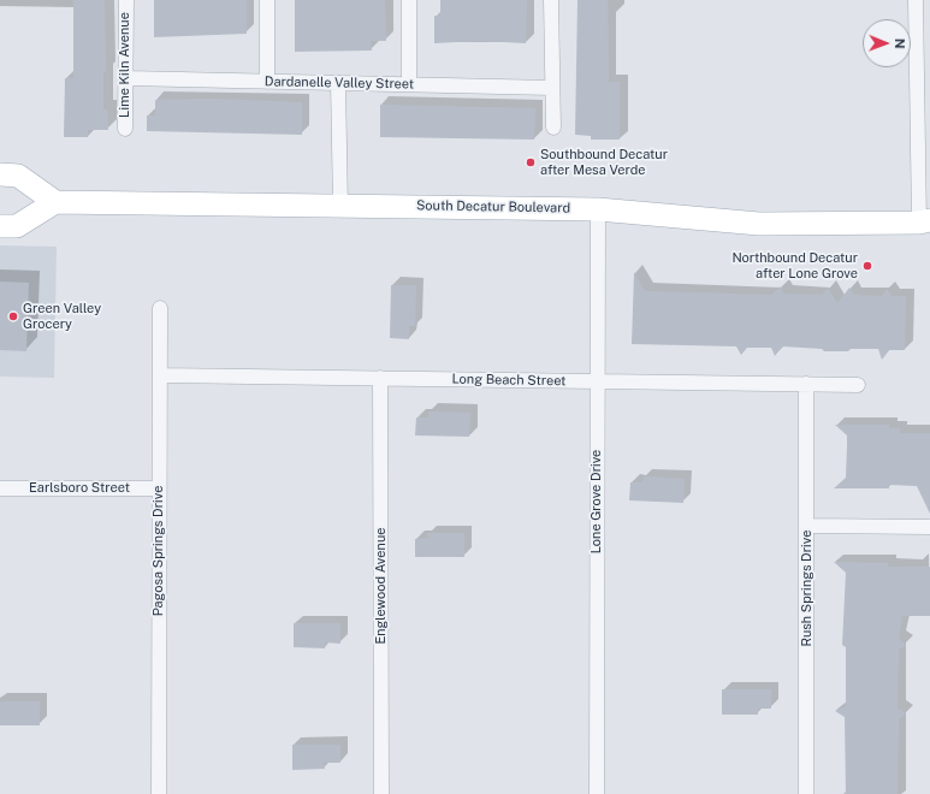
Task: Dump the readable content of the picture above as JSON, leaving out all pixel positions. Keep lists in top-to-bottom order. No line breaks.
{"streets":{"main road":["South Decatur Boulevard"],"street":["Lime Kiln Avenue","Dardanelle Valley Street","Long Beach Street","Earlsboro Street","Lone Grove Drive","Pagosa Springs Drive","Englewood Avenue","Rush Springs Drive"]},"crossings":[["Lime Kiln Avenue","Dardanelle Valley Street"],["South Decatur Boulevard","Lone Grove Drive"],["Long Beach Street","Lone Grove Drive"],["Long Beach Street","Pagosa Springs Drive"],["Long Beach Street","Englewood Avenue"],["Long Beach Street","Rush Springs Drive"],["Earlsboro Street","Pagosa Springs Drive"]],"places":["Southbound Decatur after Mesa Verde","Northbound Decatur after Lone Grove","Green Valley Grocery"],"north":"right"}
